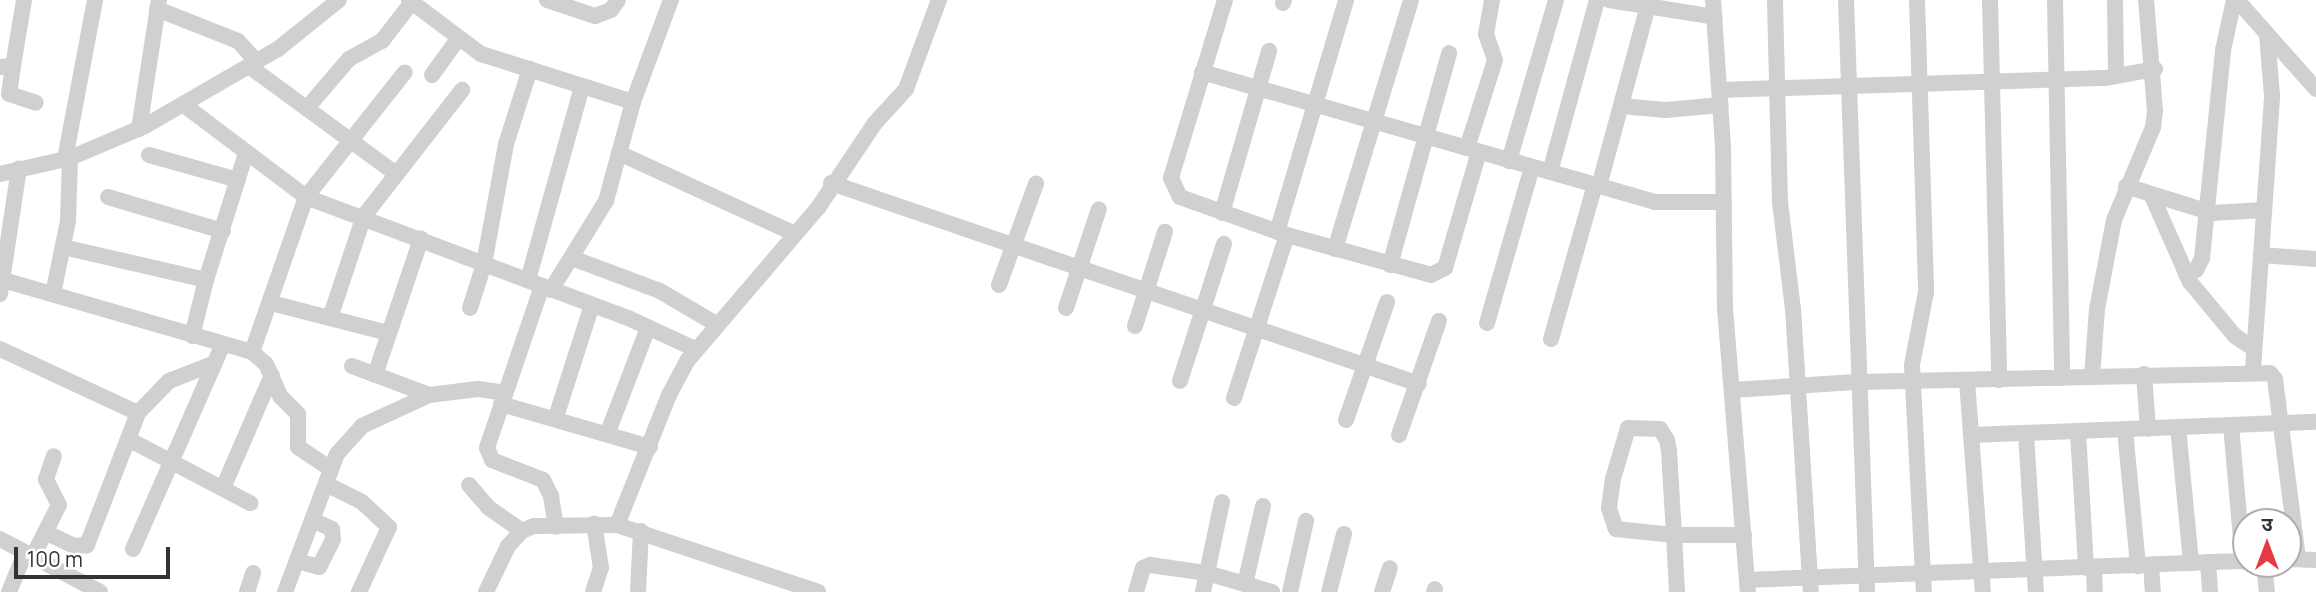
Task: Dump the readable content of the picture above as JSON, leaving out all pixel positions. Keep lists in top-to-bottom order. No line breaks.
{"scale_bar":"100 m","north":"top"}
